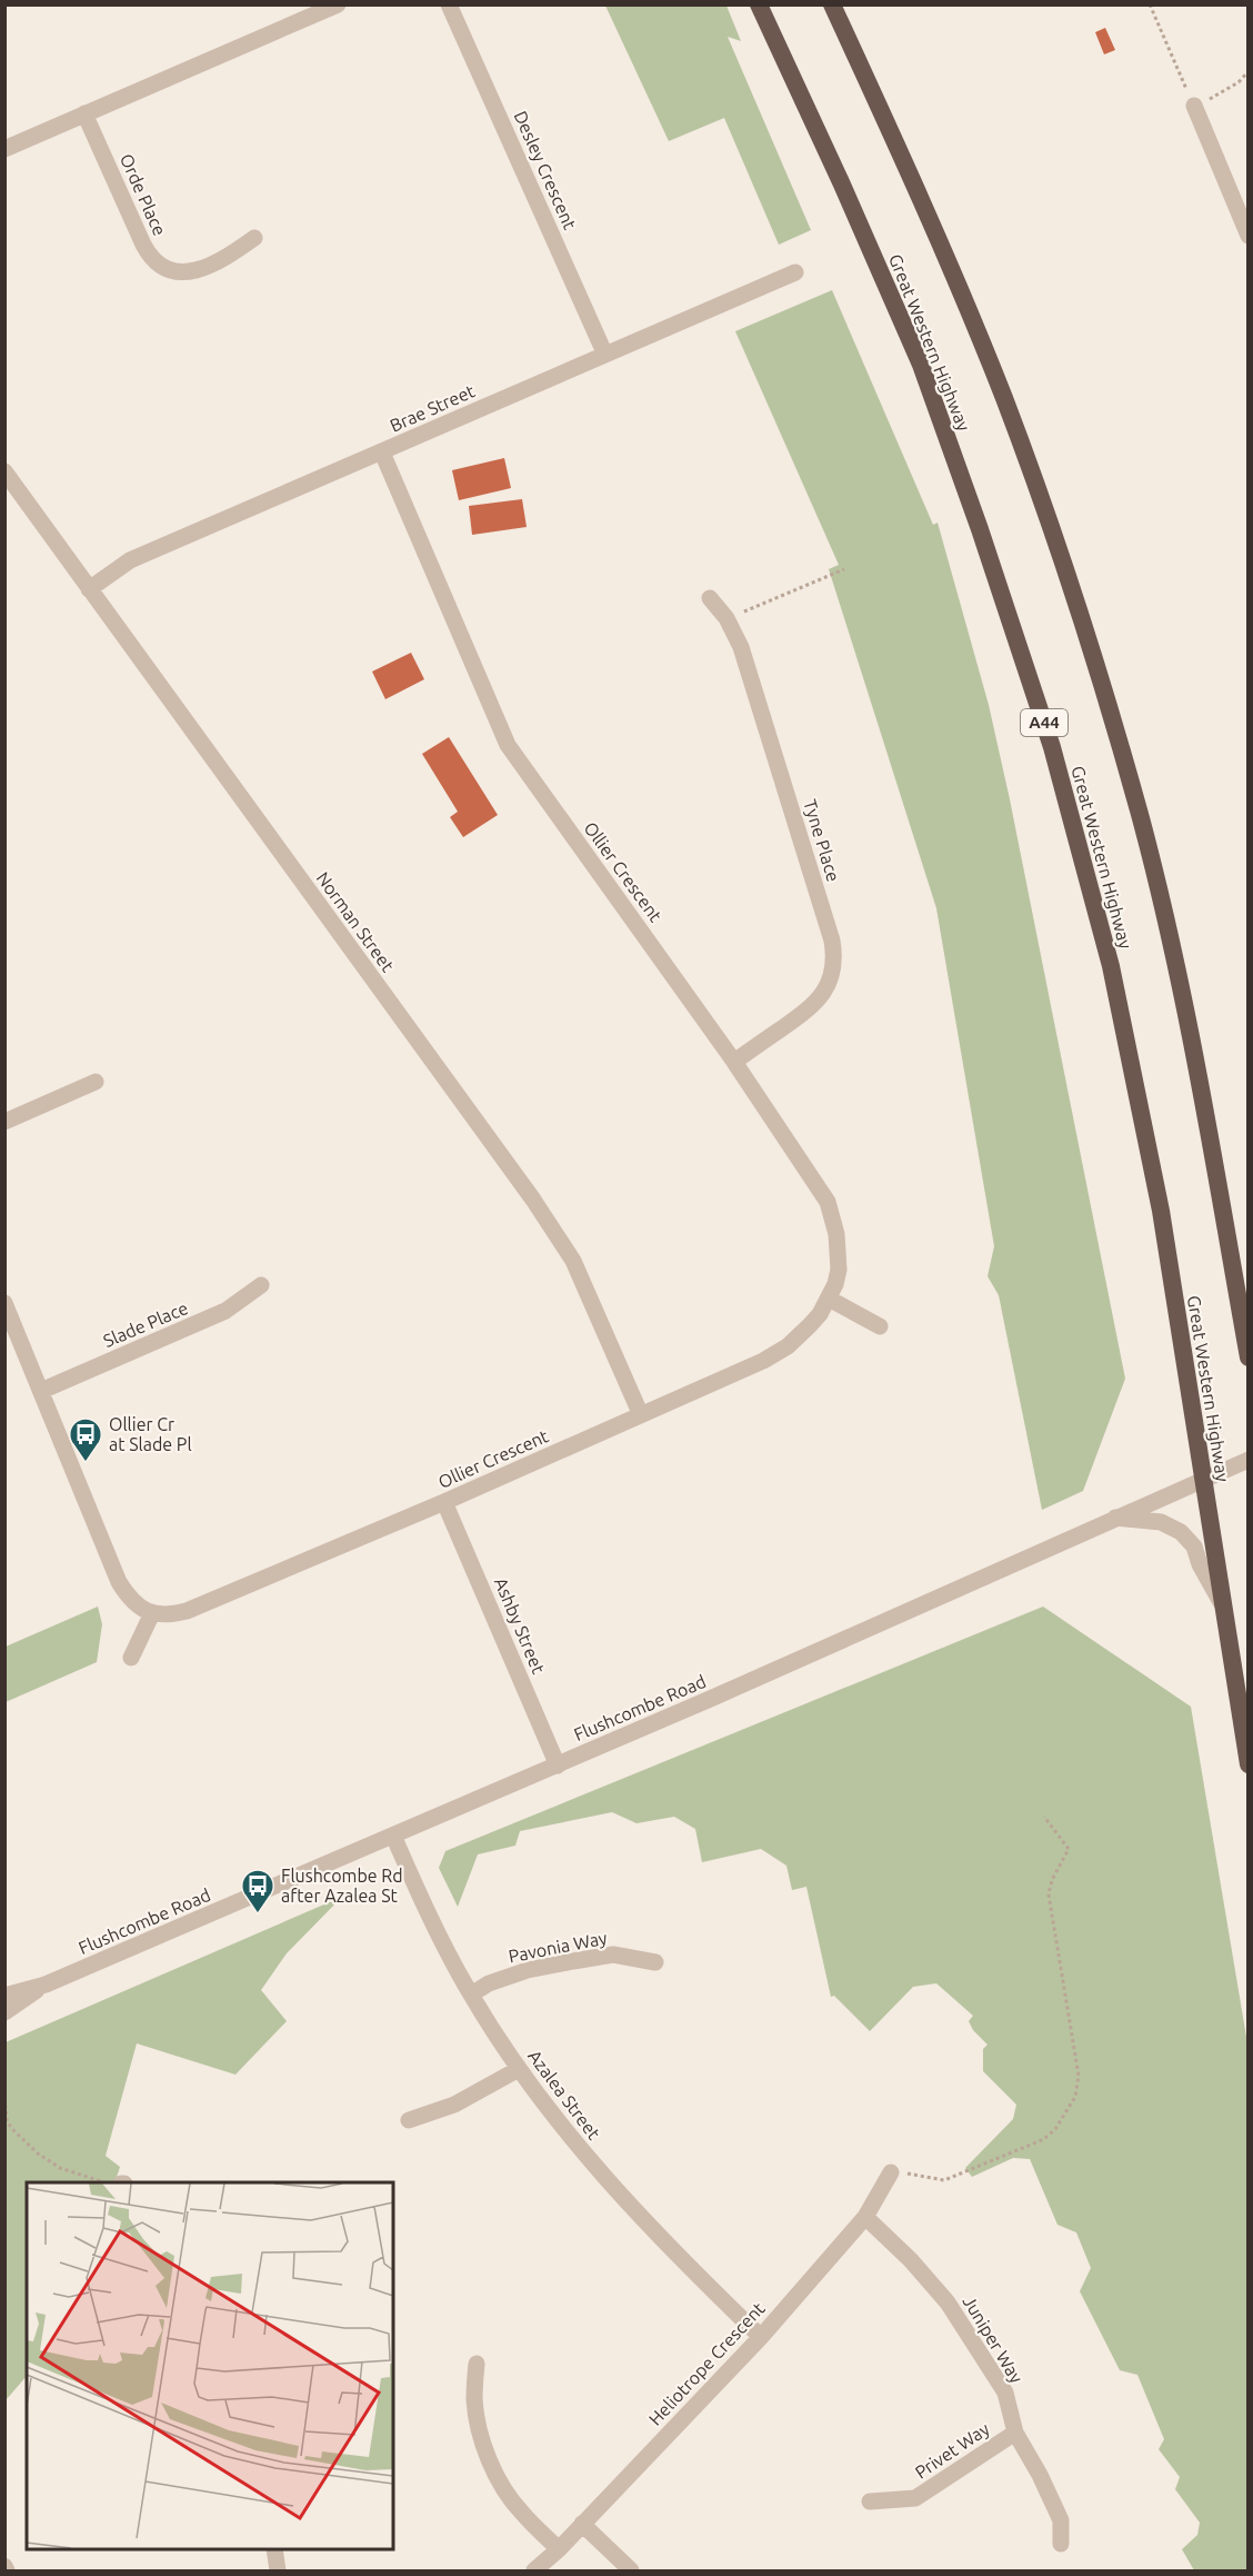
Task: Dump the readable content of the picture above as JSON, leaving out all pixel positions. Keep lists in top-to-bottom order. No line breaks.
{"streets":{"highway":["Great Western Highway","A44"],"street":["Desley Crescent","Orde Place","Brae Street","Tyne Place","Ollier Crescent","Norman Street","Slade Place","Ashby Street","Flushcombe Road","Pavonia Way","Azalea Street","Juniper Way","Heliotrope Crescent","Privet Way"]},"crossings":[["Desley Crescent","Brae Street"],["Great Western Highway","Flushcombe Road"],["Brae Street","Ollier Crescent"],["Brae Street","Norman Street"],["Tyne Place","Ollier Crescent"],["Ollier Crescent","Norman Street"],["Ollier Crescent","Ashby Street"],["Ashby Street","Flushcombe Road"],["Flushcombe Road","Azalea Street"],["Pavonia Way","Azalea Street"],["Azalea Street","Heliotrope Crescent"],["Juniper Way","Heliotrope Crescent"],["Juniper Way","Privet Way"]],"places":{"bus stop":["Ollier Cr at Slade Pl","Flushcombe Rd after Azalea St"]}}
